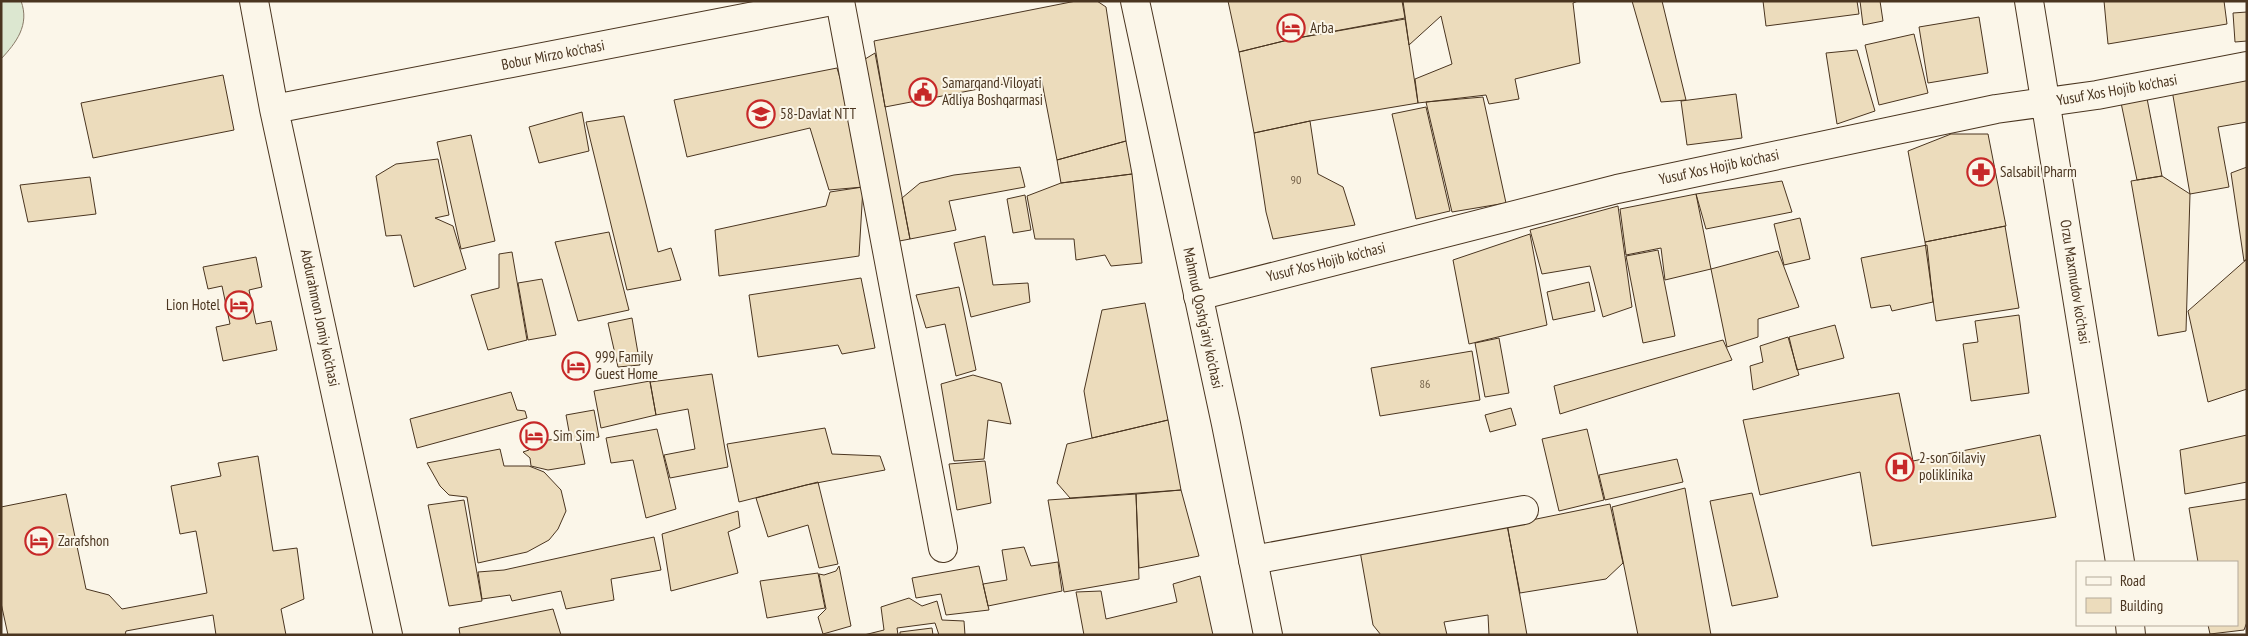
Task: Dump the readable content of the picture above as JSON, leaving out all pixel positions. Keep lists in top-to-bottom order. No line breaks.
{"streets":{"main road":["Bobur Mirzo ko'chasi","Yusuf Xos Hojib ko'chasi","Orzu Maxmudov ko'chasi","Abdurahmon Jomiy ko'chasi","Mahmud Qoshg'ariy ko'chasi"]},"crossings":[["Bobur Mirzo ko'chasi","Abdurahmon Jomiy ko'chasi"],["Yusuf Xos Hojib ko'chasi","Orzu Maxmudov ko'chasi"],["Yusuf Xos Hojib ko'chasi","Mahmud Qoshg'ariy ko'chasi"]],"places":{"hotel":["Arba","Lion Hotel","999 Family Guest Home","Sim Sim","Zarafshon"],"public building":["Samarqand Viloyati Adliya Boshqarmasi"],"school or university":["58-Davlat NTT"],"pharmacy":["Salsabil Pharm"],"hospital":["2-son oilaviy poliklinika"]},"house_numbers":["90","86"],"legend":["Road","Building"]}
